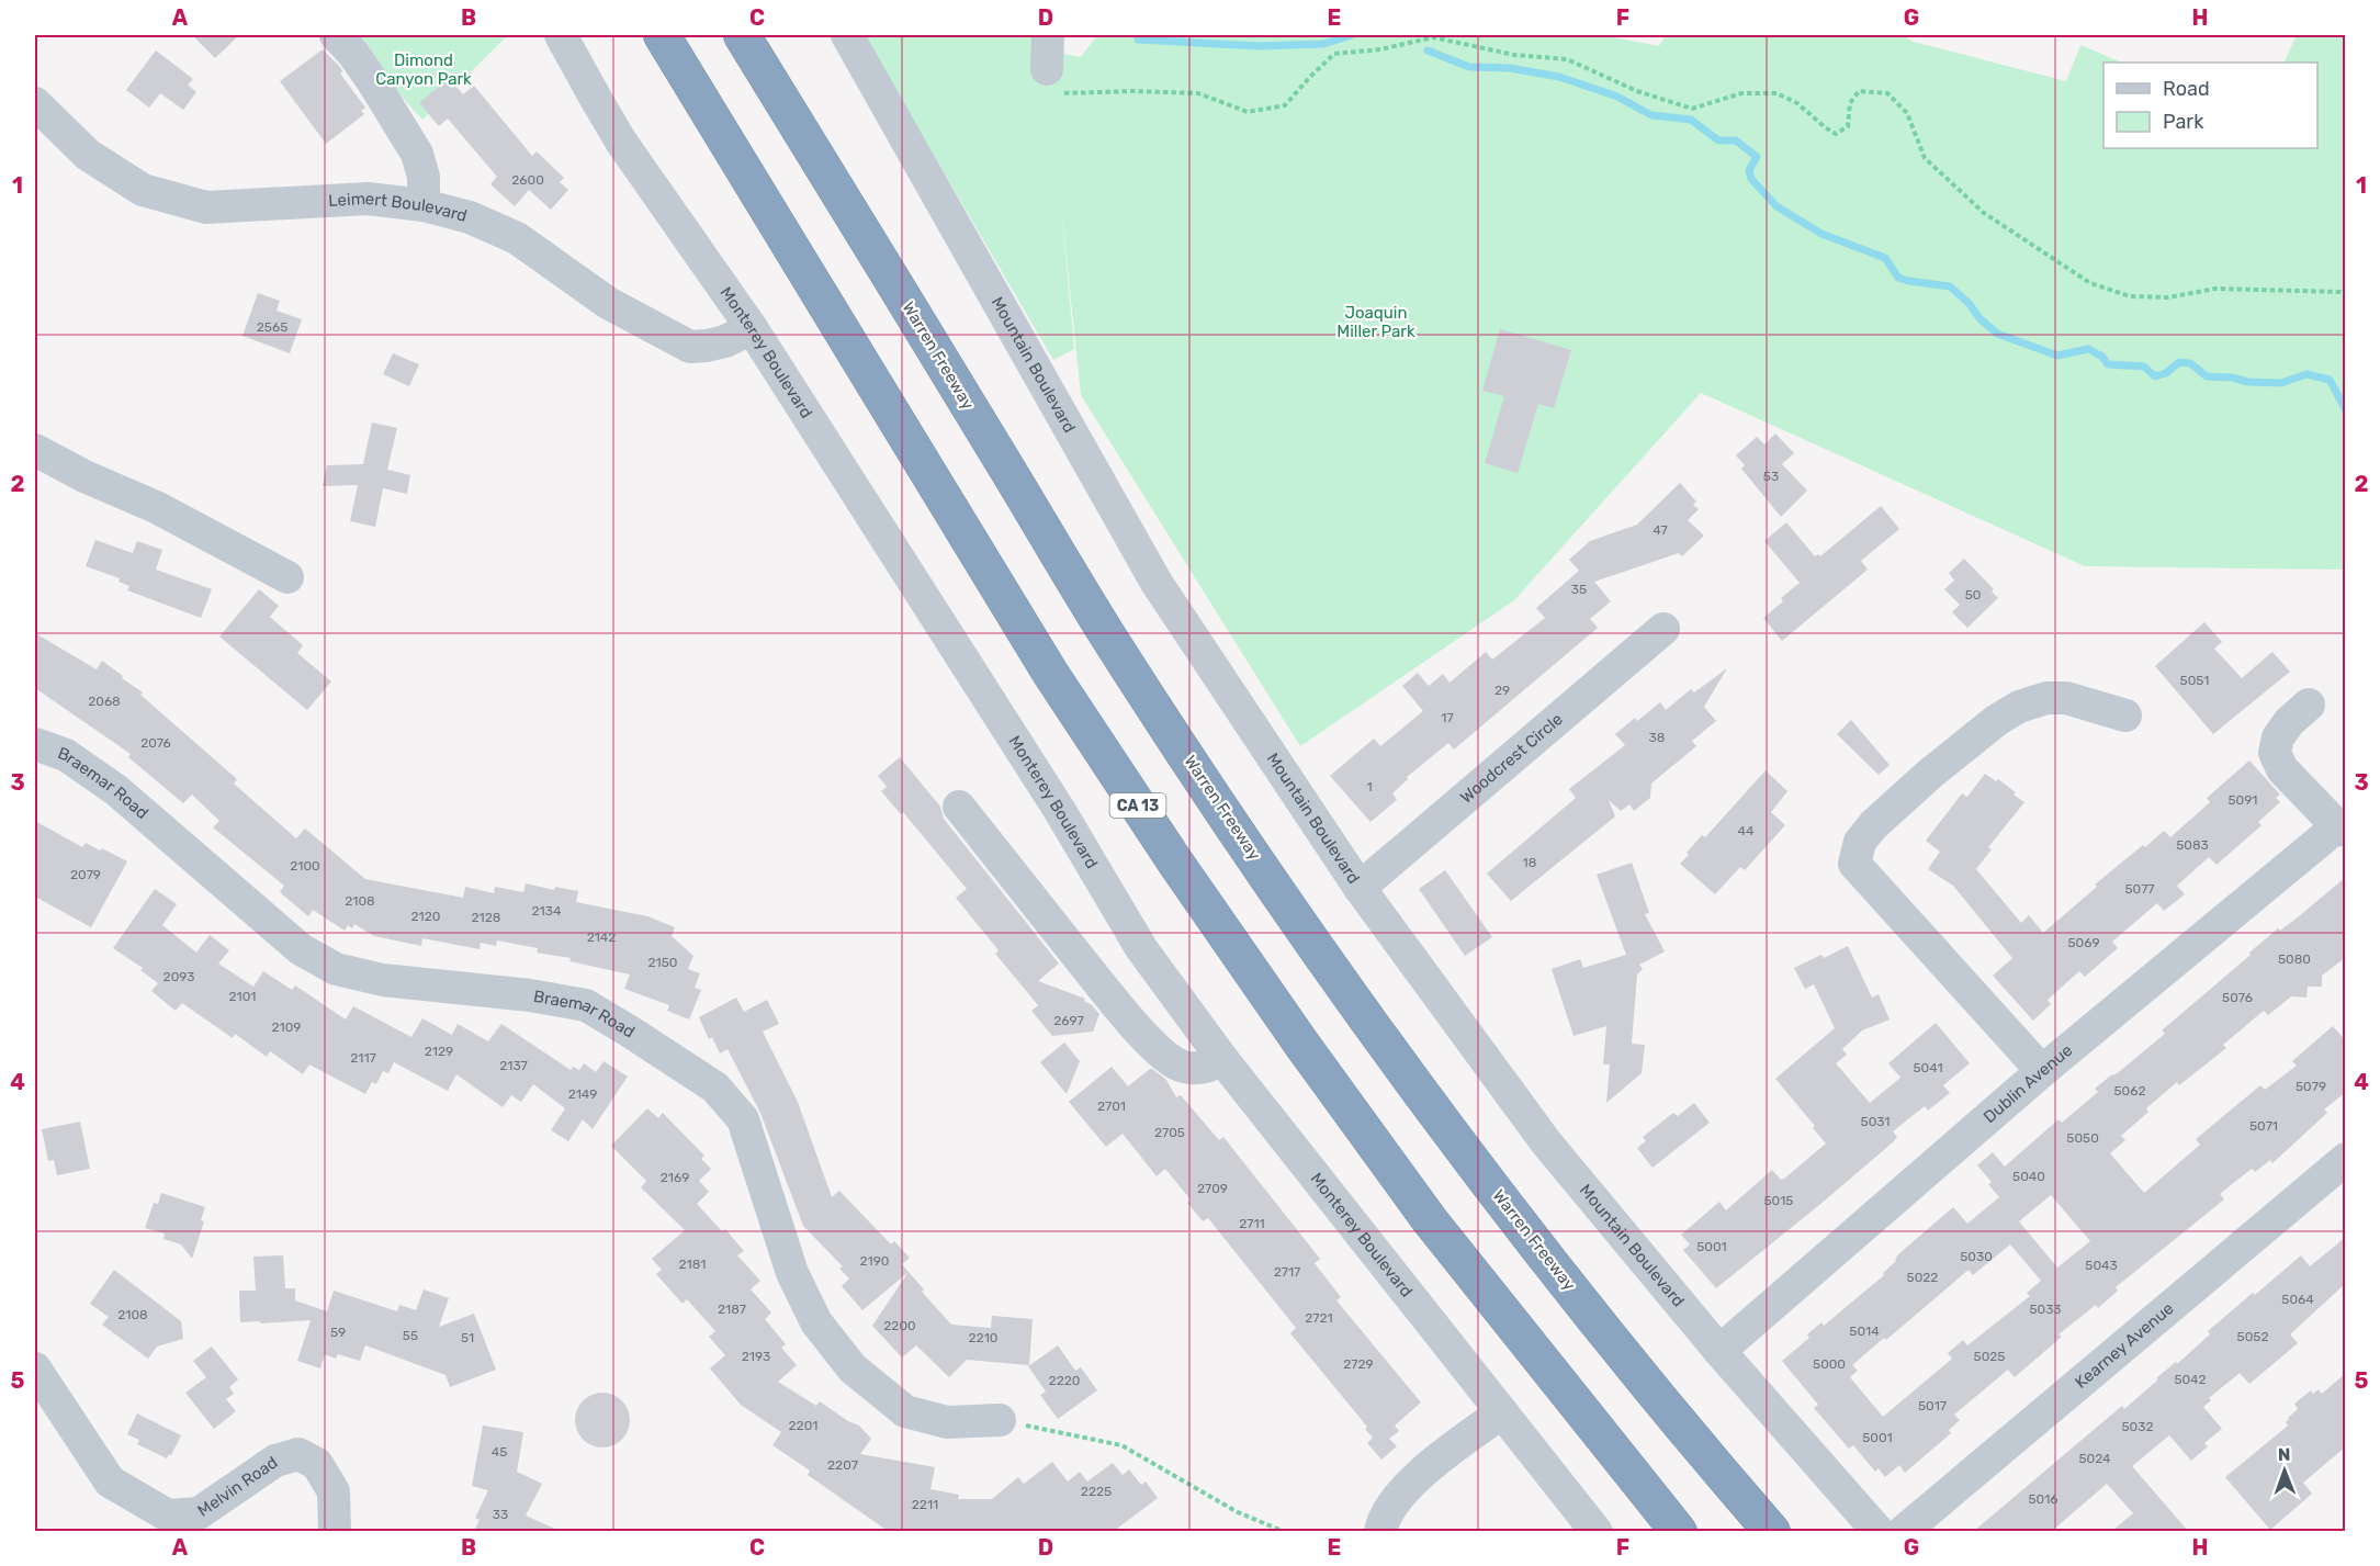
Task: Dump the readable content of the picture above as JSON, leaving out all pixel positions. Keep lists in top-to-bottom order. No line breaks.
{"streets":{"highway":["Warren Freeway","CA 13"],"street":["Leimert Boulevard","Monterey Boulevard","Mountain Boulevard","Woodcrest Circle","Braemar Road","Dublin Avenue","Kearney Avenue","Melvin Road"]},"crossings":[["Leimert Boulevard","Monterey Boulevard"],["Mountain Boulevard","Woodcrest Circle"],["Mountain Boulevard","Dublin Avenue"]],"parks":["Dimond Canyon Park","Joaquin Miller Park"],"house_numbers":["2600","2565","53","47","35","50","5051","29","2068","17","38","2076","1","5091","44","5083","18","2100","2079","5077","2108","2134","2120","2128","2142","5069","5080","2150","2093","2101","5076","2697","2109","2129","2117","2137","5041","5079","5062","2149","2701","5031","5071","2705","5050","5040","2169","2709","5015","2711","5001","5030","2190","2181","5043","2717","5022","5064","2187","5033","2108","2721","2200","5014","59","55","5052","51","2210","2193","5025","2729","5000","5042","2220","5017","2201","5032","5001","45","5024","2207","2225","5016","2211","33"],"legend":["Road","Park"],"north":"top","grid":{"columns":["A","B","C","D","E","F","G","H"],"rows":["1","2","3","4","5"]}}
